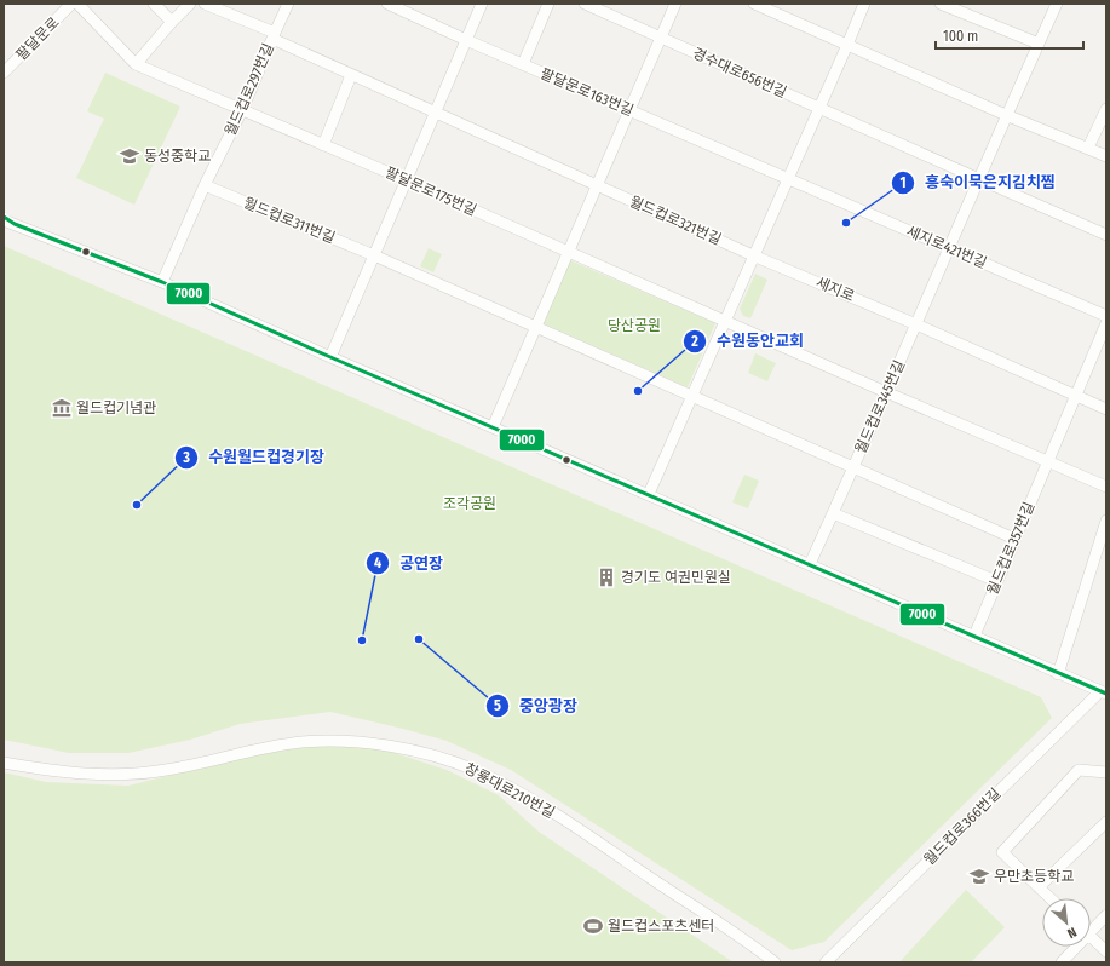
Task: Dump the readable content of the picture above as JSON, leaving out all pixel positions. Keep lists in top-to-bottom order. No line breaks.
{"streets":{"street":["팔달문로","경수대로656번길","월드컵로297번길","팔달문로163번길","팔달문로175번길","월드컵로311번길","월드컵로321번길","세지로421번길","세지로","월드컵로345번길","월드컵로357번길","창룡대로210번길","월드컵로366번길"]},"crossings":[["월드컵로297번길","팔달문로175번길"],["월드컵로297번길","월드컵로311번길"],["팔달문로163번길","세지로421번길"],["월드컵로321번길","세지로"],["세지로421번길","월드컵로345번길"],["세지로","월드컵로345번길"]],"parks":["당산공원","조각공원"],"places":{"school or university":["동성중학교","우만초등학교"],"other":["흥숙이묵은지김치찜","수원동안교회","수원월드컵경기장","중앙광장","공연장"],"museum":["월드컵기념관"],"building":["경기도 여권민원실"],"sports":["월드컵스포츠센터"]},"lines":["transit line 7000"],"scale_bar":"100 m","north":"bottom right"}
